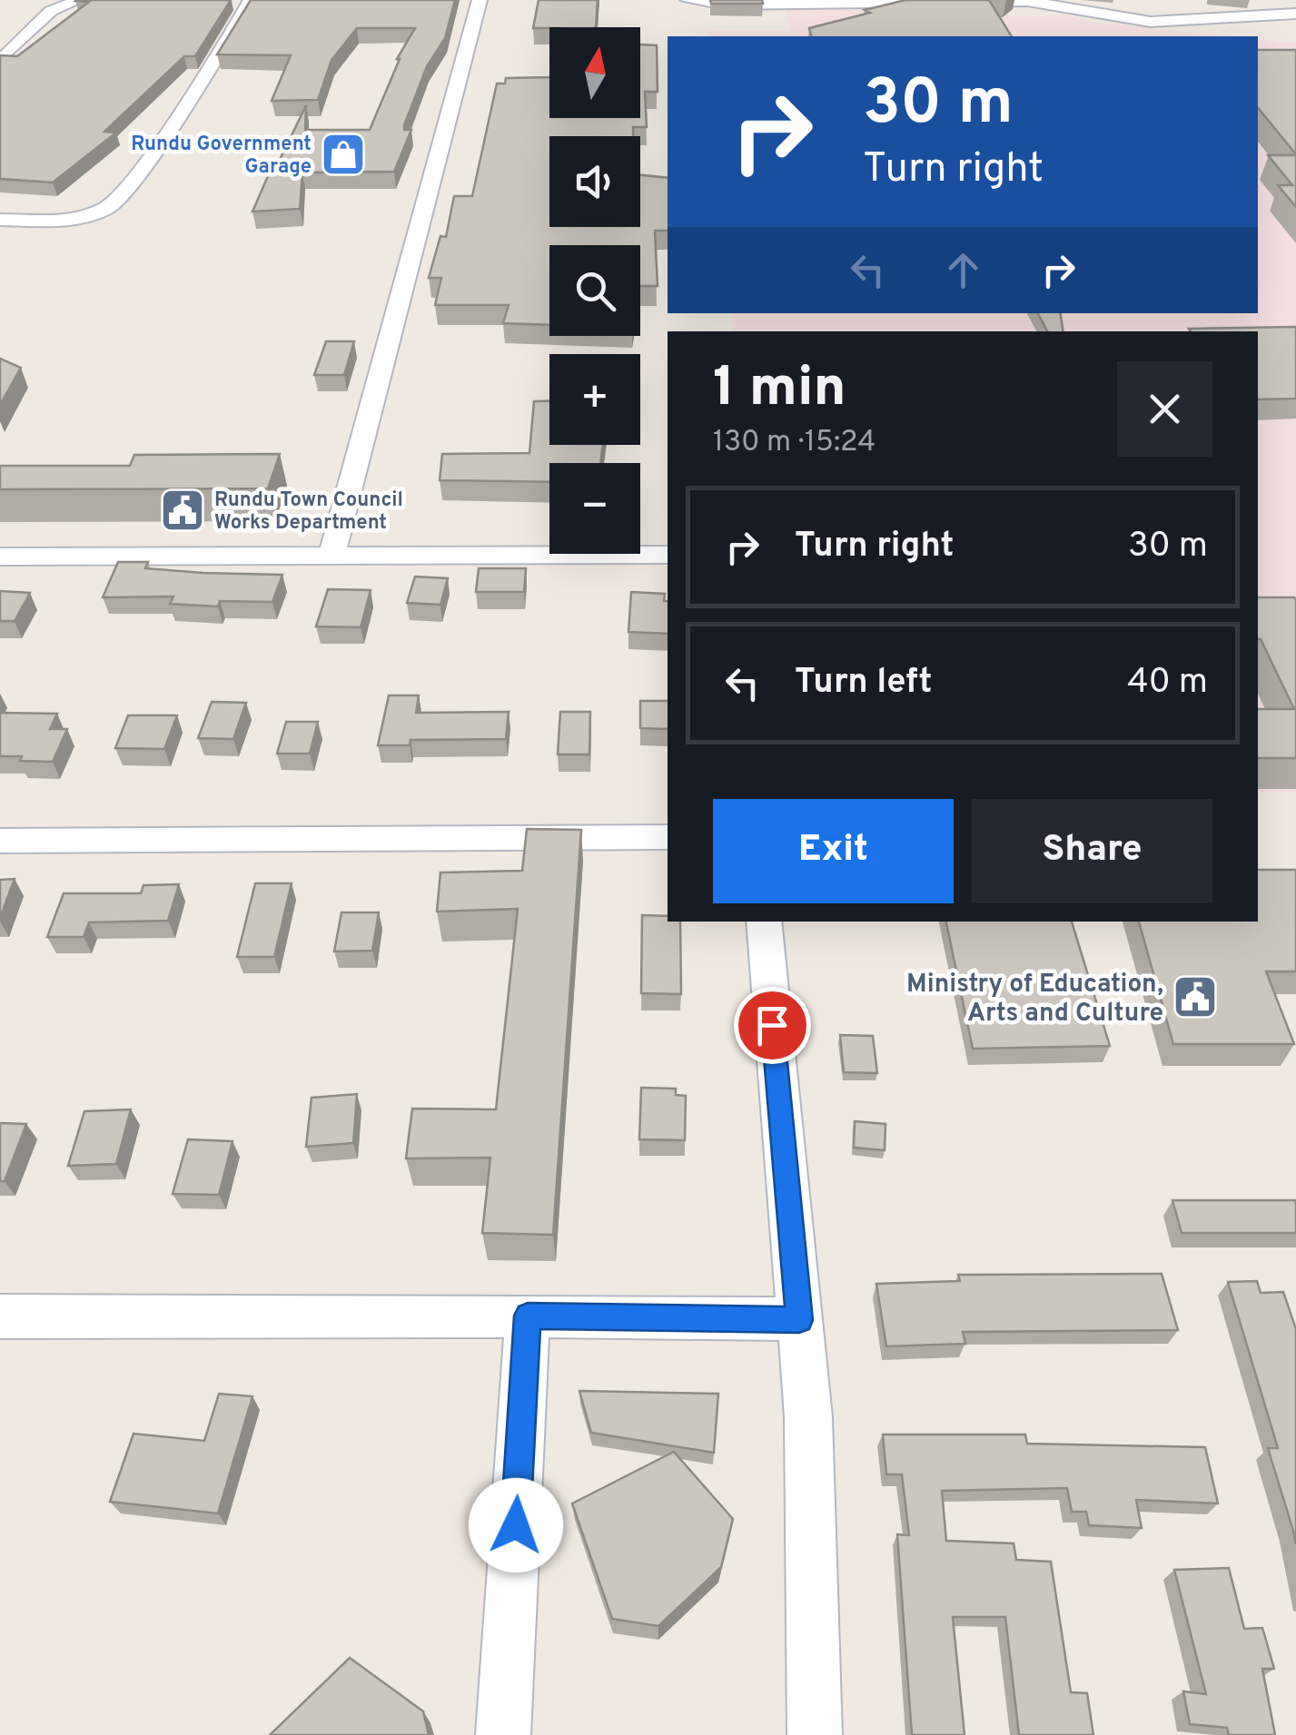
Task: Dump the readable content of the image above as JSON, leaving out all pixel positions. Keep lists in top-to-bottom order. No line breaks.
{"places":{"shop":["Rundu Government Garage"],"public building":["Rundu Town Council Works Department","Ministry of Education, Arts and Culture"]},"north":"top","page":{"map_buttons":["+","−"],"turn":["30 m","Turn right"],"heading":["1 min","130 m · 15:24"],"list":[{"name":"Turn right","value":"30 m"},{"name":"Turn left","value":"40 m"}],"buttons":["Exit","Share"]}}
